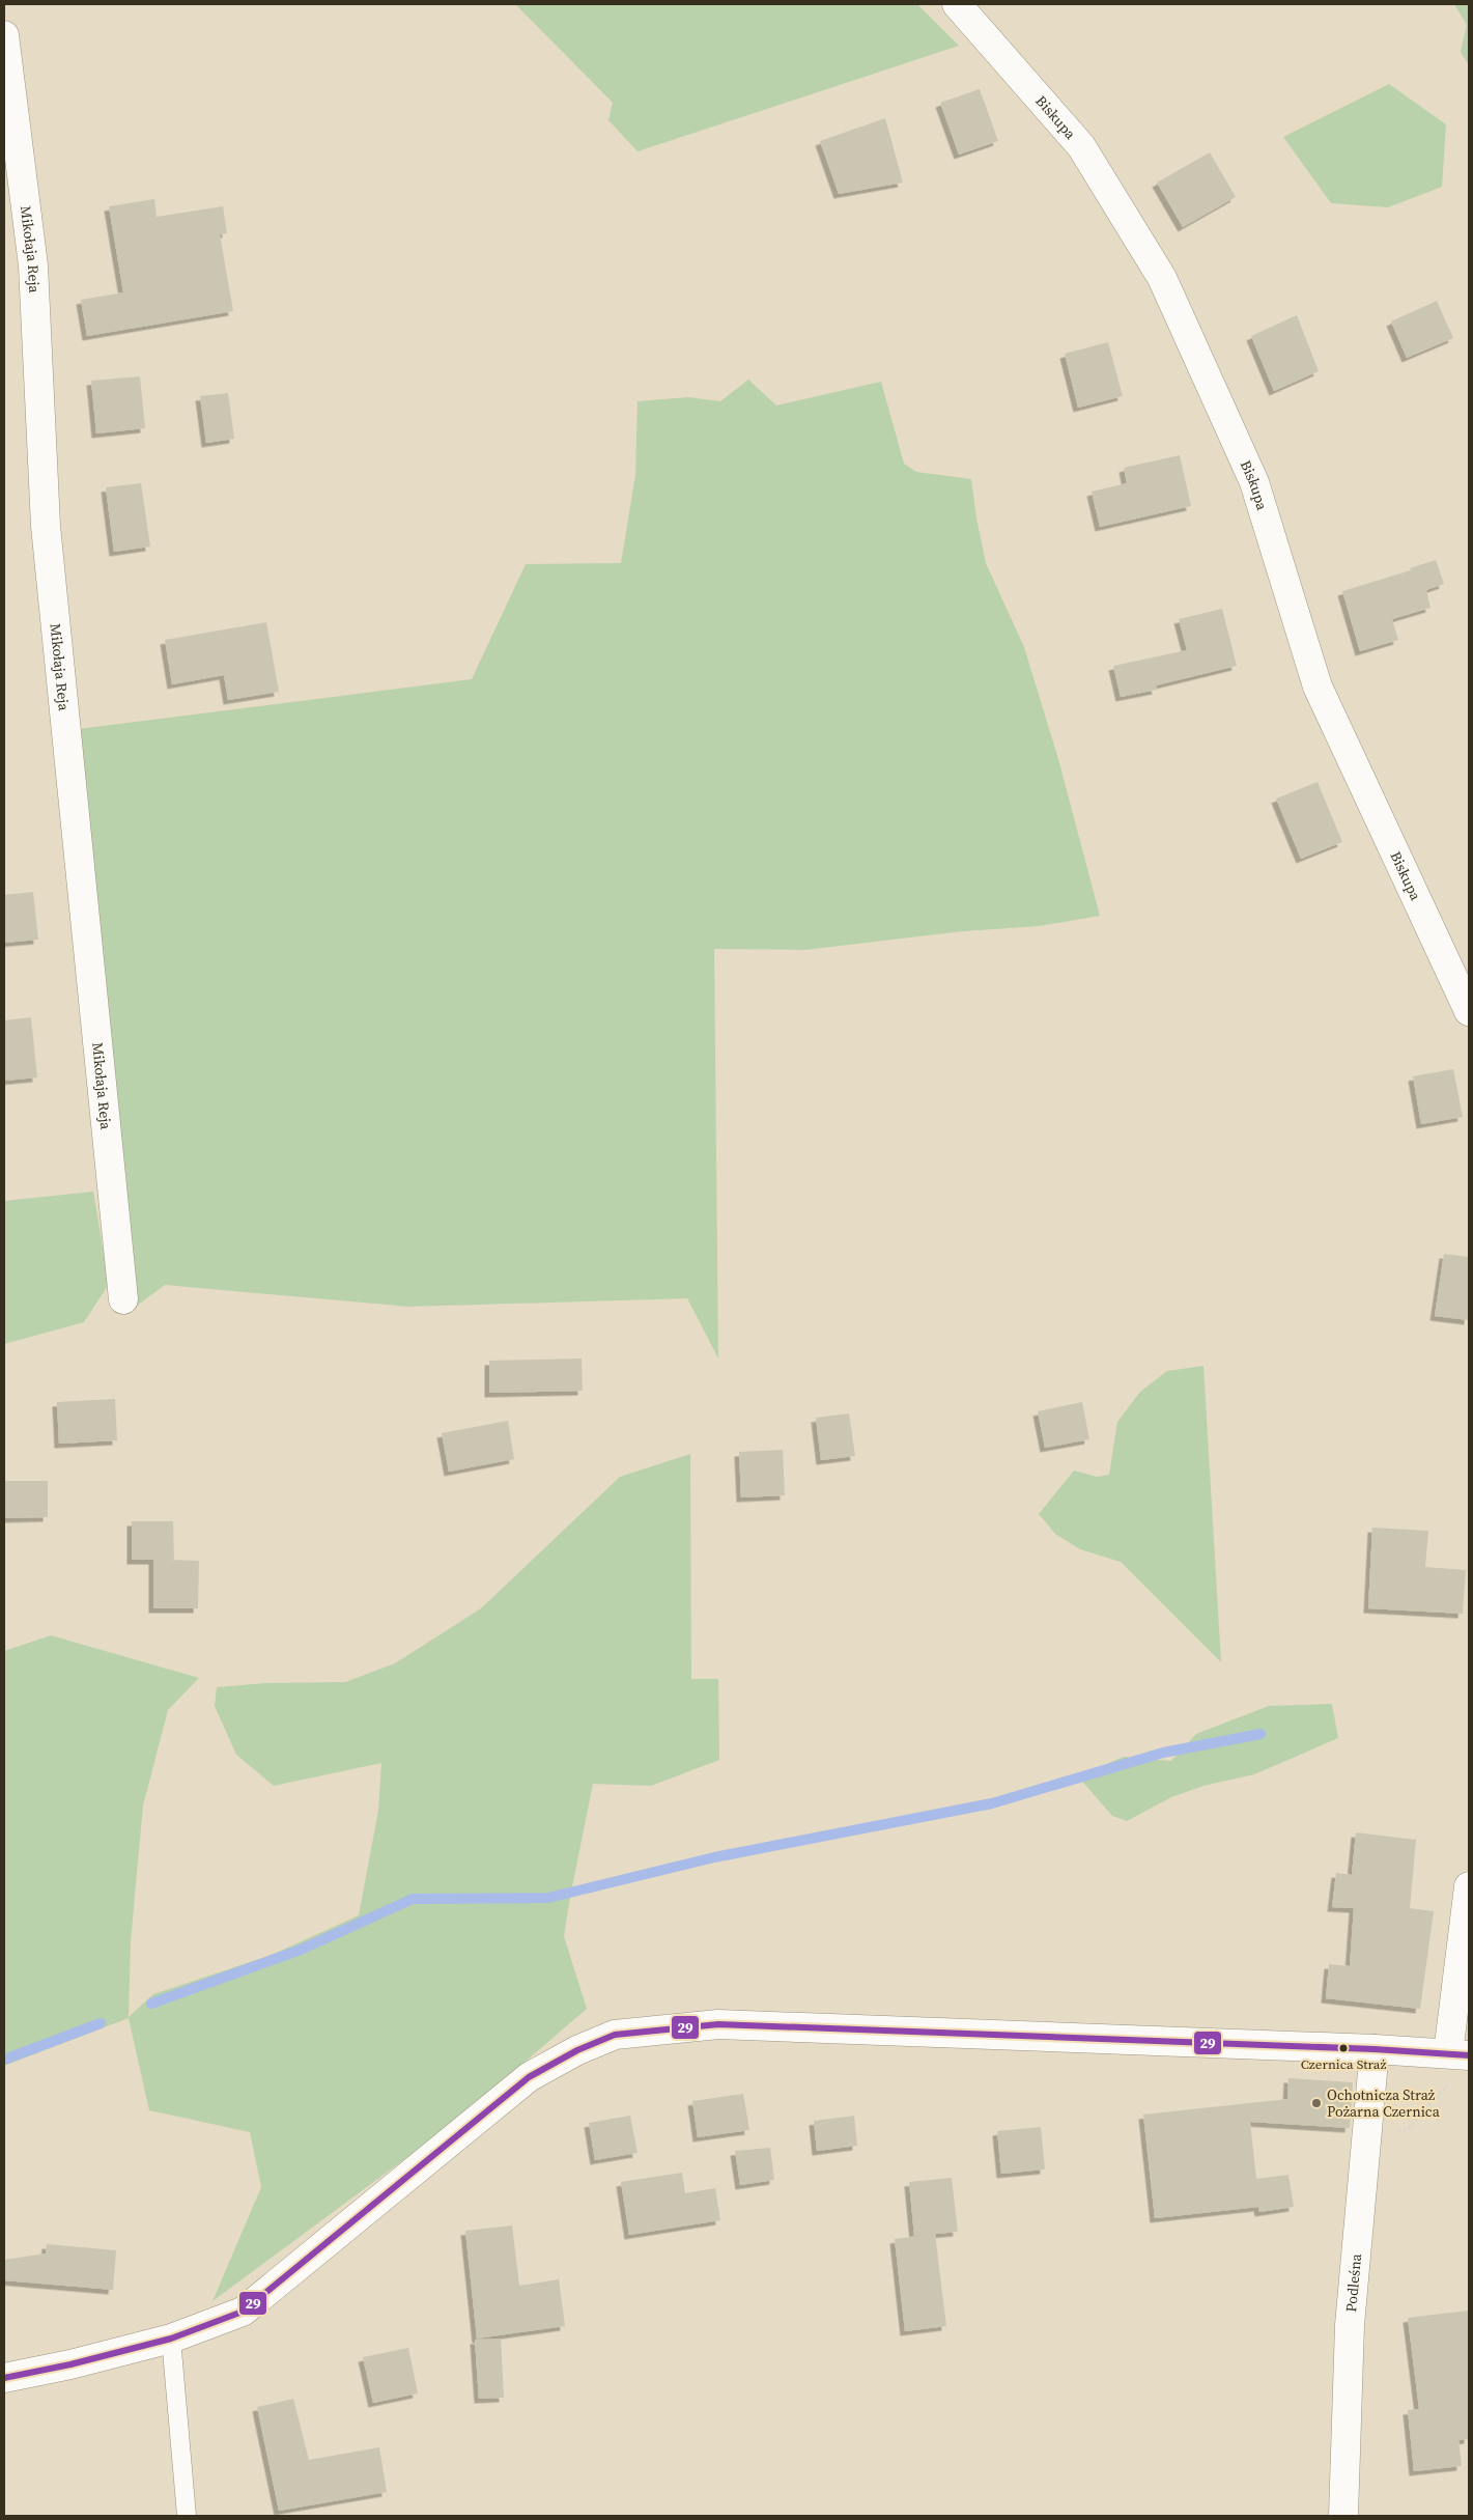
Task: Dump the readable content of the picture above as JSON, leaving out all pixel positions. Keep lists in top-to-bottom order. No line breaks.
{"streets":{"street":["Biskupa","Mikołaja Reja","Podleśna"]},"places":["Czernica Straż","Ochotnicza Straż Pożarna Czernica"],"lines":["transit line 29"]}
